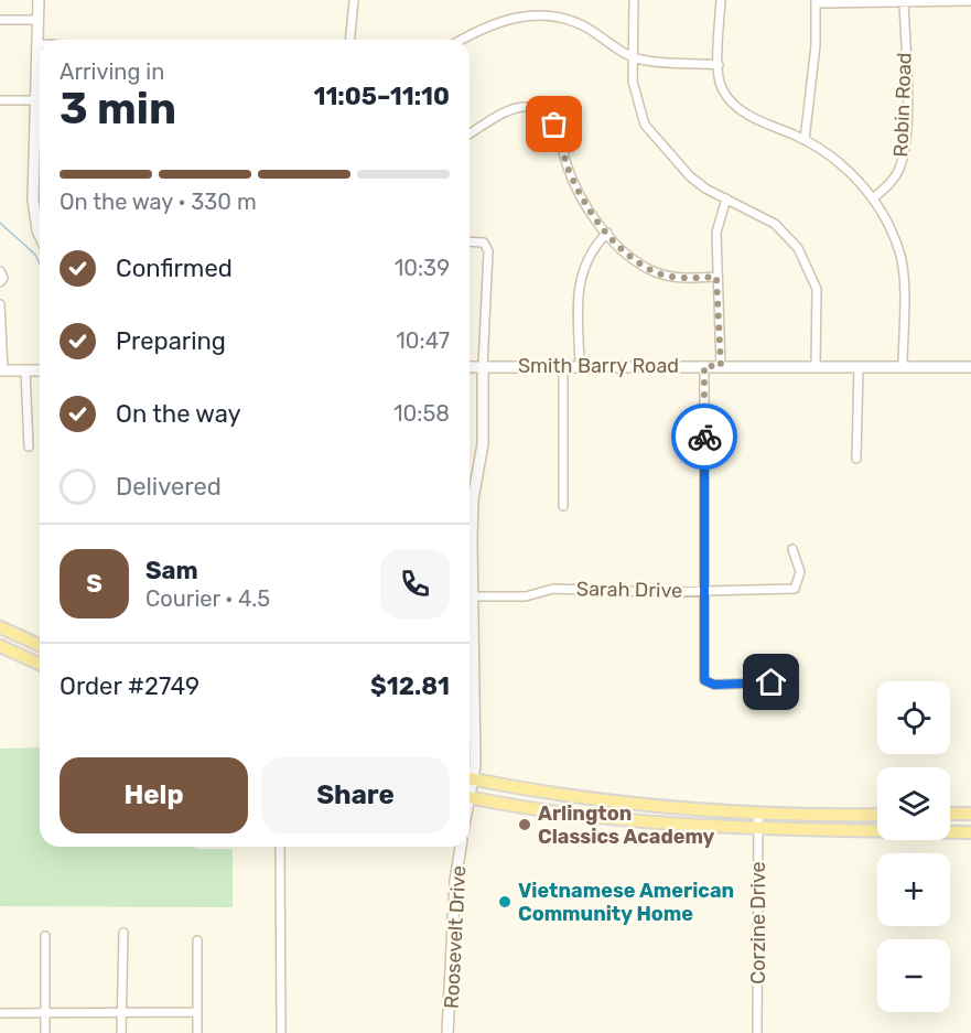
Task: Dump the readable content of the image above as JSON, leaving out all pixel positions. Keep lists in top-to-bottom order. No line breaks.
{"streets":{"street":["Robin Road","Smith Barry Road","Sarah Drive","Corzine Drive","Roosevelt Drive"]},"places":["Arlington Classics Academy","Vietnamese American Community Home"],"page":{"heading":["3 min","Arriving in","11:05–11:10"],"panel":["Sam","Courier · 4.5","Order #2749","$12.81"],"bar":"On the way · 330 m","list":[["Confirmed","10:39"],["Preparing","10:47"],["On the way","10:58"],"Delivered"],"round":"S","map_buttons":["+","−"],"buttons":["Help","Share"]}}
